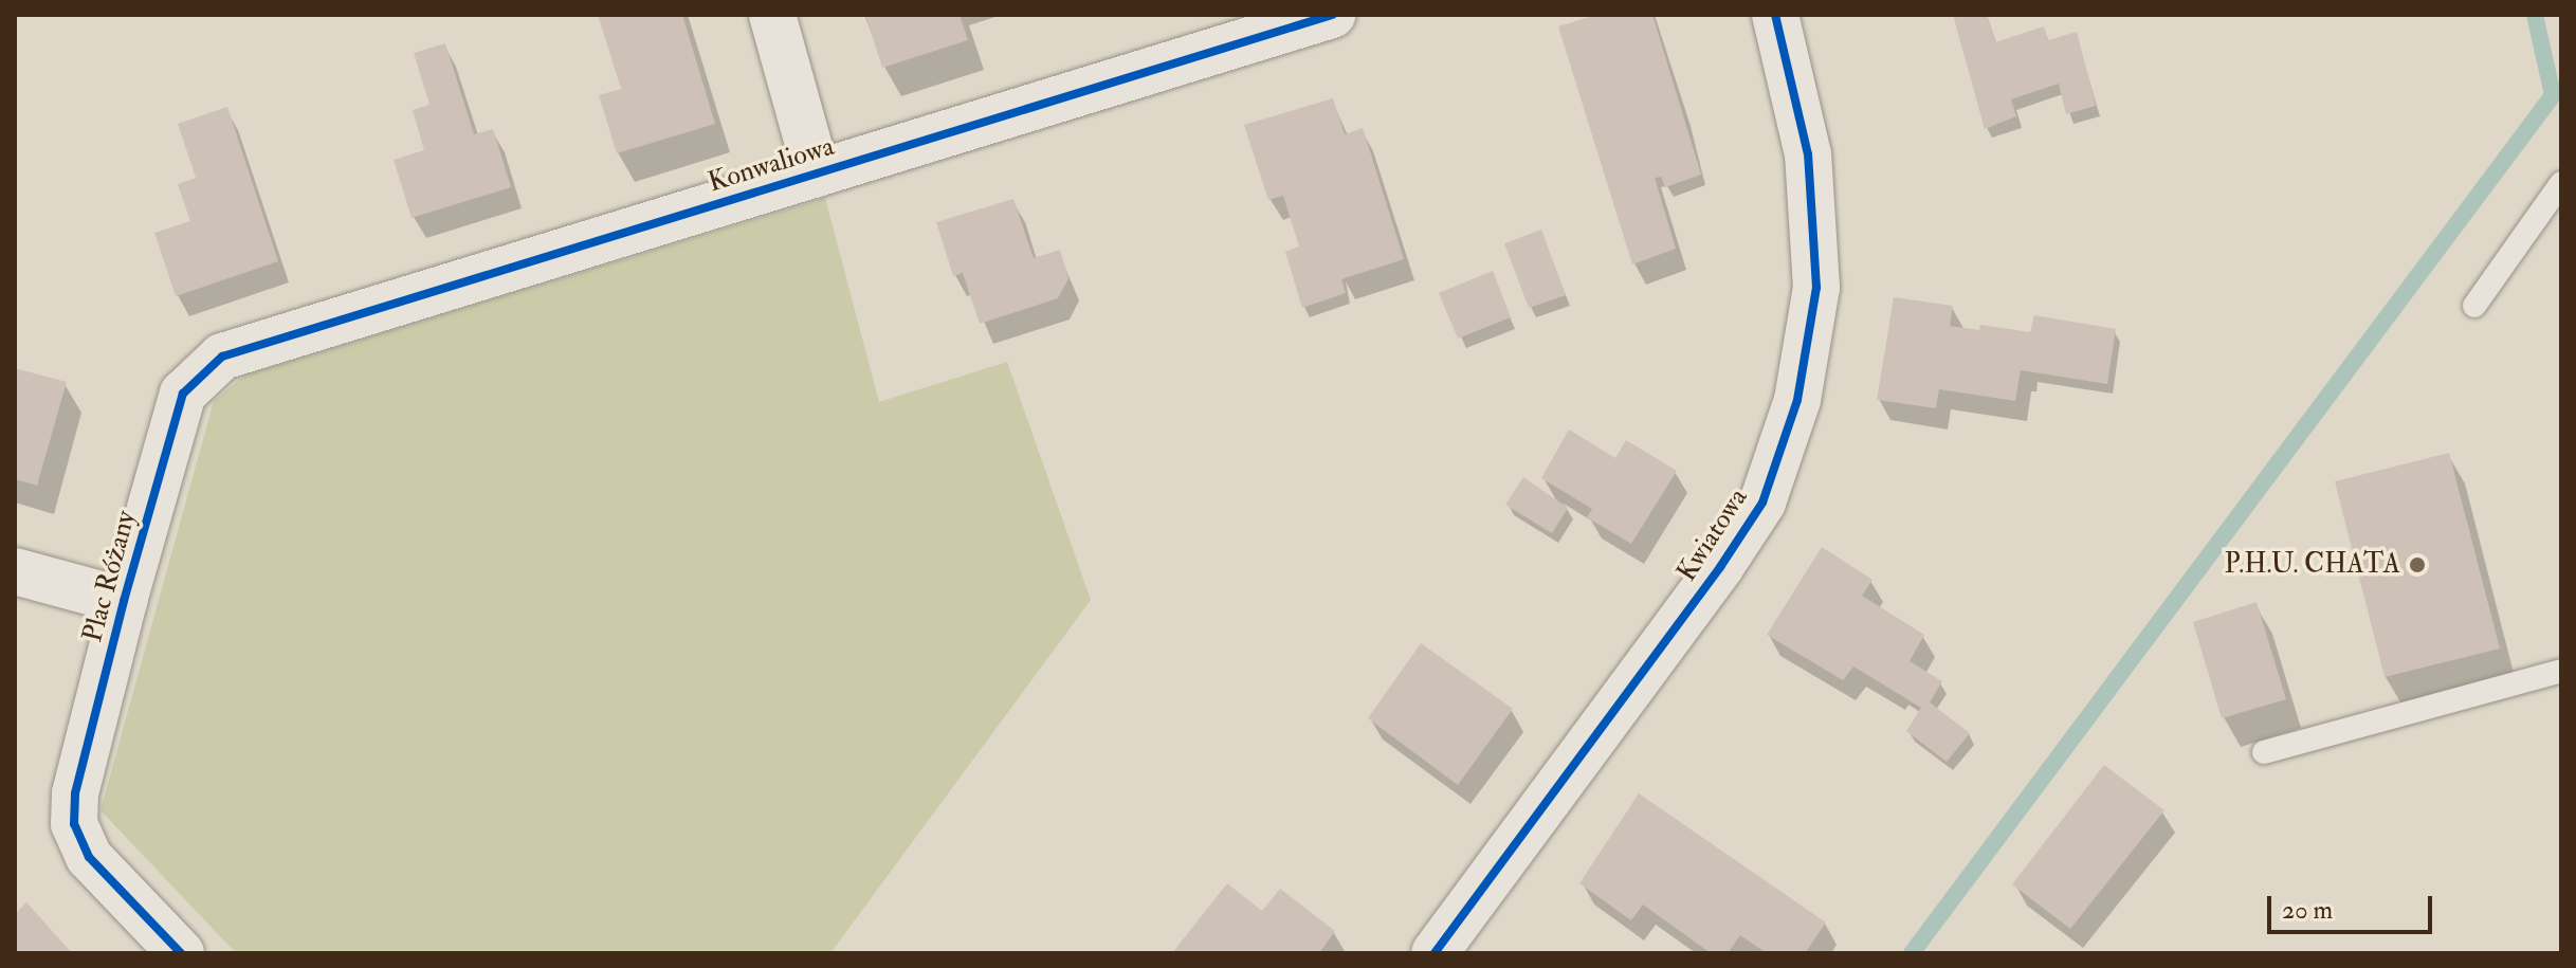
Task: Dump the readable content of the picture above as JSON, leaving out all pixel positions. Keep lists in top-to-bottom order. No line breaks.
{"streets":{"street":["Konwaliowa","Kwiatowa","Plac Różany"]},"crossings":[["Konwaliowa","Plac Różany"]],"places":["P.H.U. CHATA"],"scale_bar":"20 m"}
